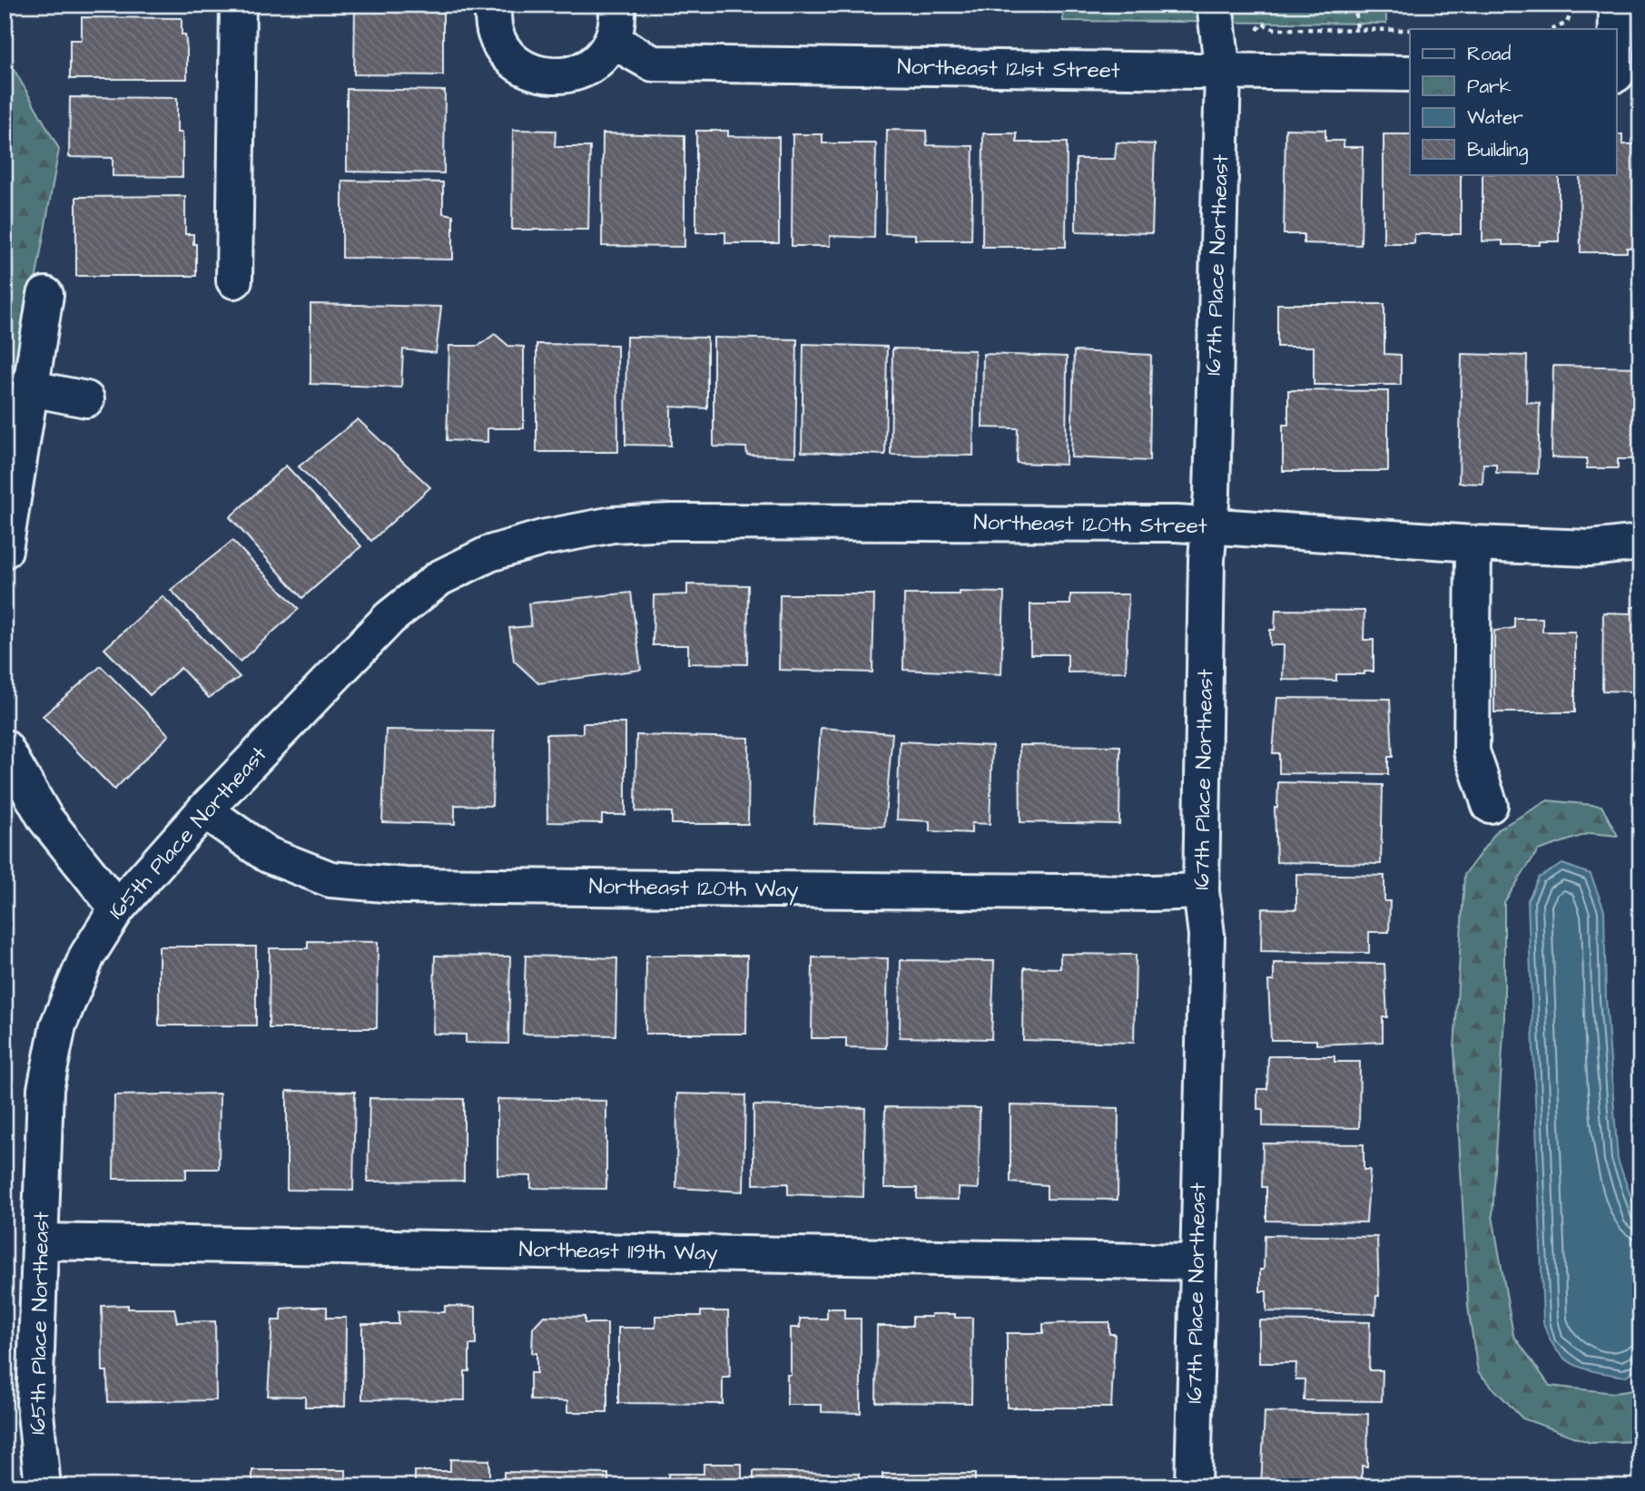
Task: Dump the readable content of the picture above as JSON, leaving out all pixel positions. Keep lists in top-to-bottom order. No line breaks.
{"streets":{"street":["Northeast 121st Street","167th Place Northeast","Northeast 120th Street","165th Place Northeast","Northeast 120th Way","Northeast 119th Way"]},"crossings":[["Northeast 121st Street","167th Place Northeast"],["167th Place Northeast","Northeast 120th Street"],["167th Place Northeast","Northeast 120th Way"],["167th Place Northeast","Northeast 119th Way"],["Northeast 120th Street","165th Place Northeast"],["165th Place Northeast","Northeast 120th Way"],["165th Place Northeast","Northeast 119th Way"]],"legend":["Road","Park","Water","Building"]}
